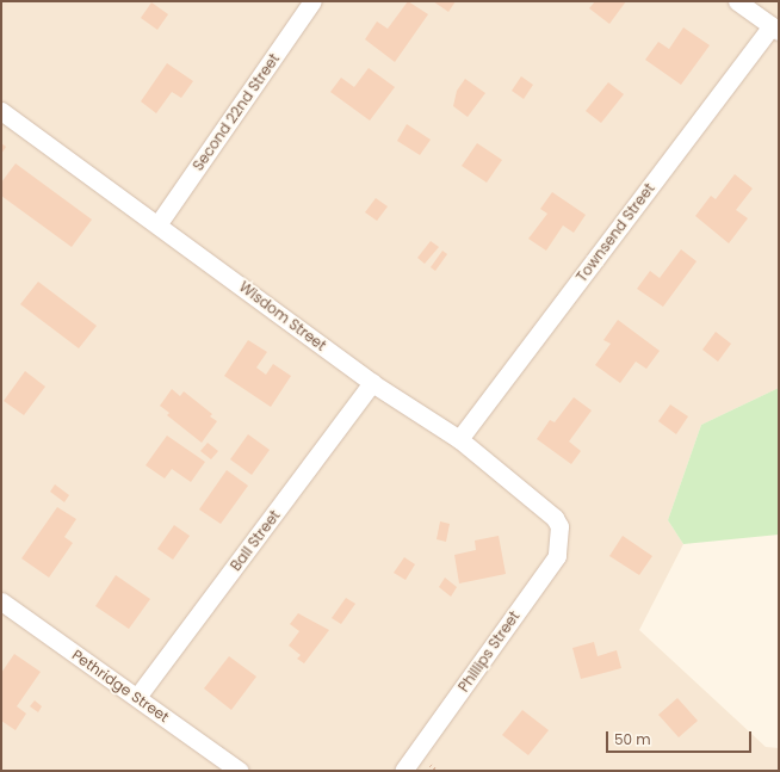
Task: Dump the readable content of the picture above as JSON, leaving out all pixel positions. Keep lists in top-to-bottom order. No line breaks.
{"streets":{"street":["Second 22nd Street","Townsend Street","Wisdom Street","Ball Street","Phillips Street","Pethridge Street"]},"crossings":[["Second 22nd Street","Wisdom Street"],["Townsend Street","Wisdom Street"],["Wisdom Street","Ball Street"],["Wisdom Street","Phillips Street"],["Ball Street","Pethridge Street"]],"scale_bar":"50 m"}
